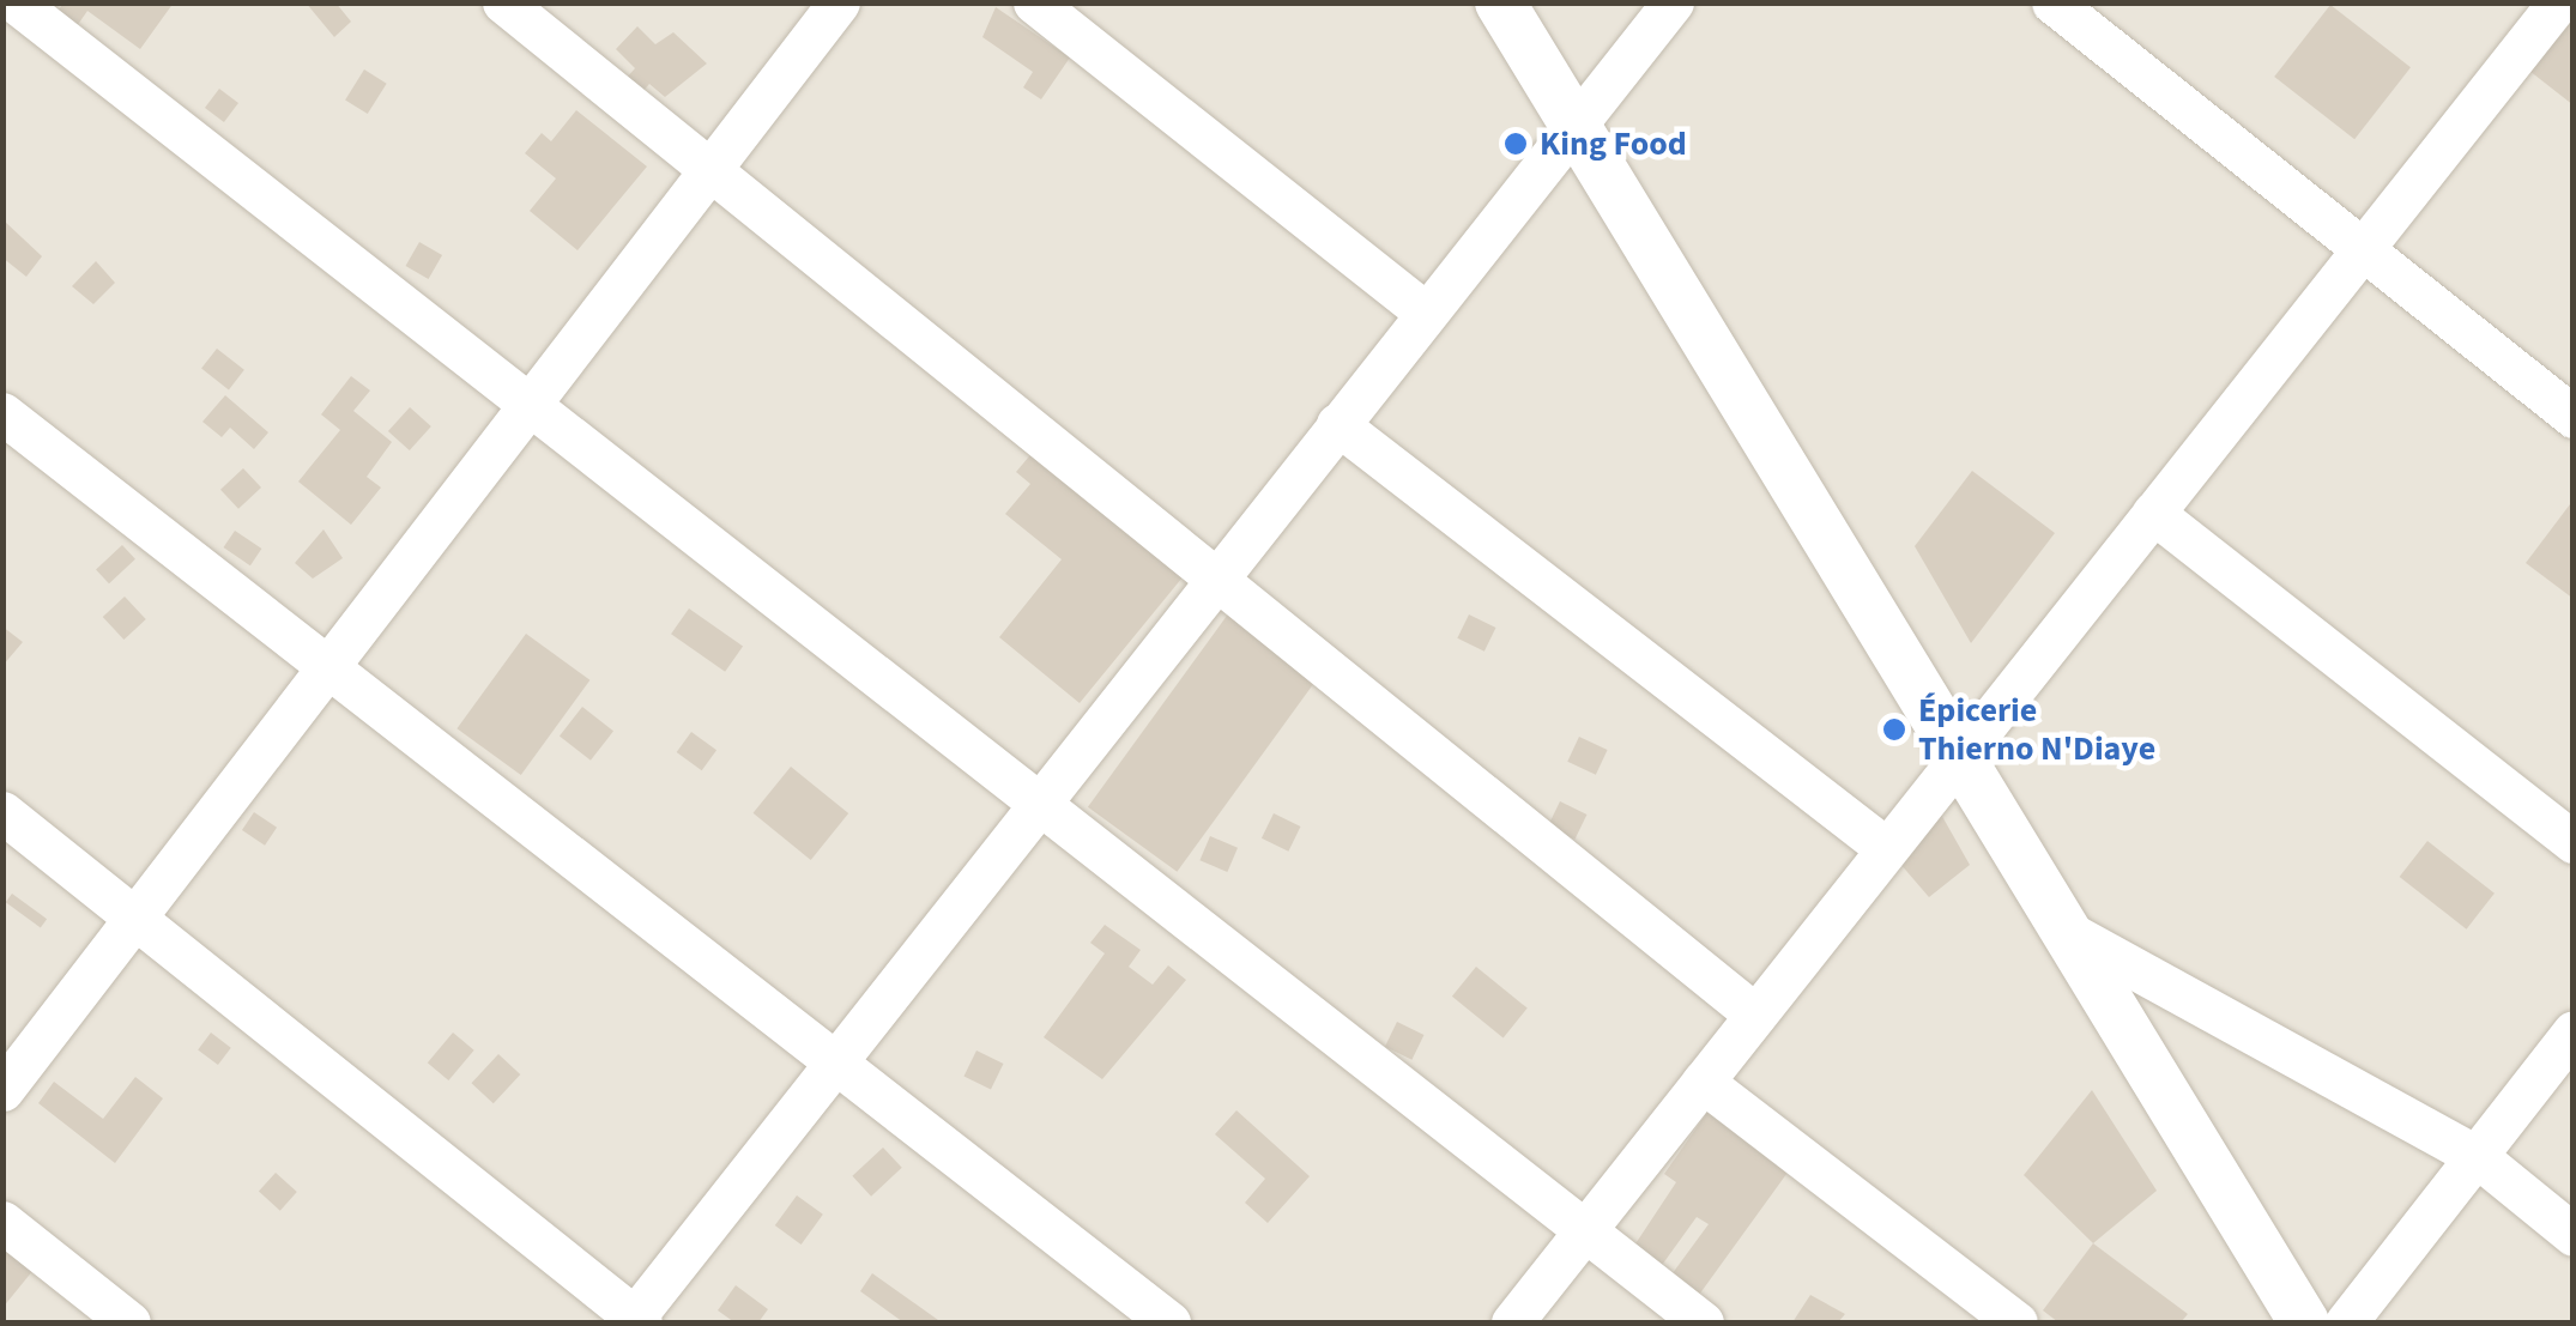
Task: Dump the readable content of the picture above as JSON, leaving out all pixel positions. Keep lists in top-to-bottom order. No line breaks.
{"places":["King Food","Épicerie Thierno N'Diaye"]}
